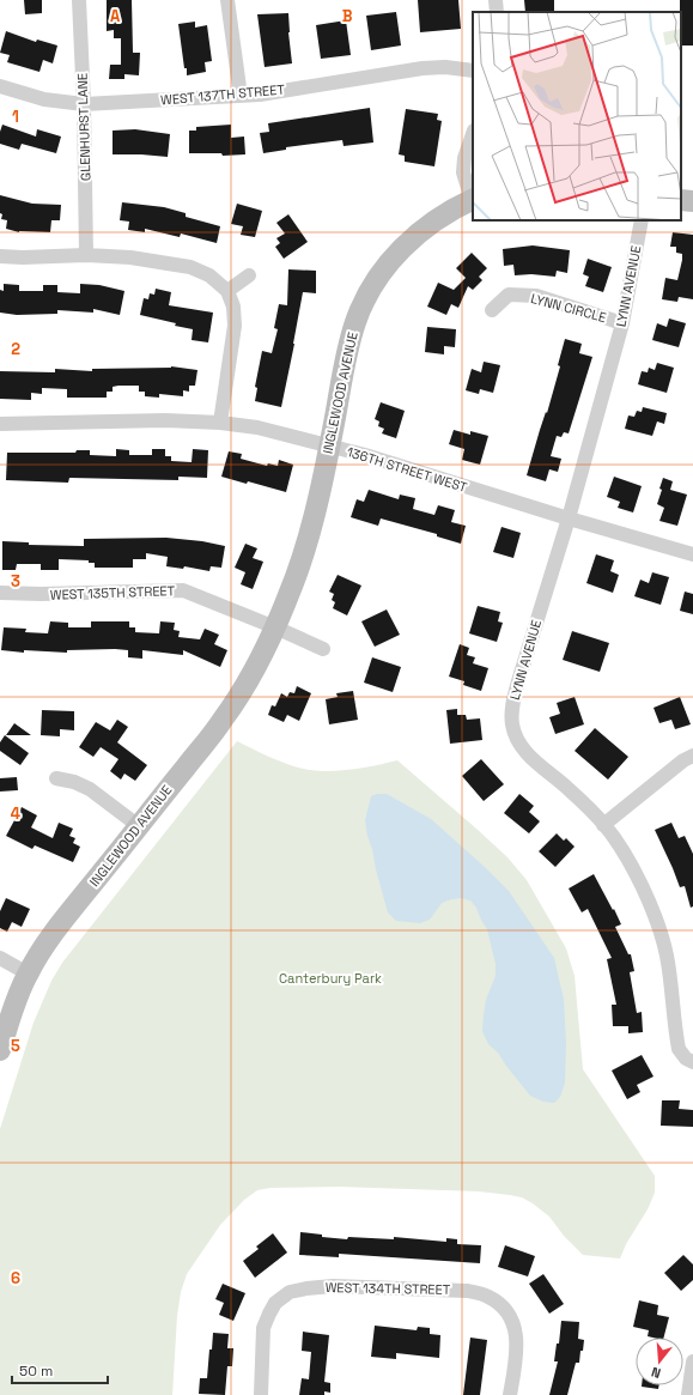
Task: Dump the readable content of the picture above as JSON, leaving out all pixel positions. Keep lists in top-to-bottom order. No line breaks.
{"streets":{"street":["WEST 137TH STREET","GLENHURST LANE","LYNN AVENUE","LYNN CIRCLE","INGLEWOOD AVENUE","136TH STREET WEST","WEST 135TH STREET","WEST 134TH STREET"]},"crossings":[["WEST 137TH STREET","GLENHURST LANE"],["LYNN AVENUE","LYNN CIRCLE"],["LYNN AVENUE","136TH STREET WEST"],["INGLEWOOD AVENUE","136TH STREET WEST"],["INGLEWOOD AVENUE","WEST 135TH STREET"]],"parks":["Canterbury Park"],"scale_bar":"50 m","north":"bottom","grid":{"columns":["A","B"],"rows":["1","2","3","4","5","6"]}}
